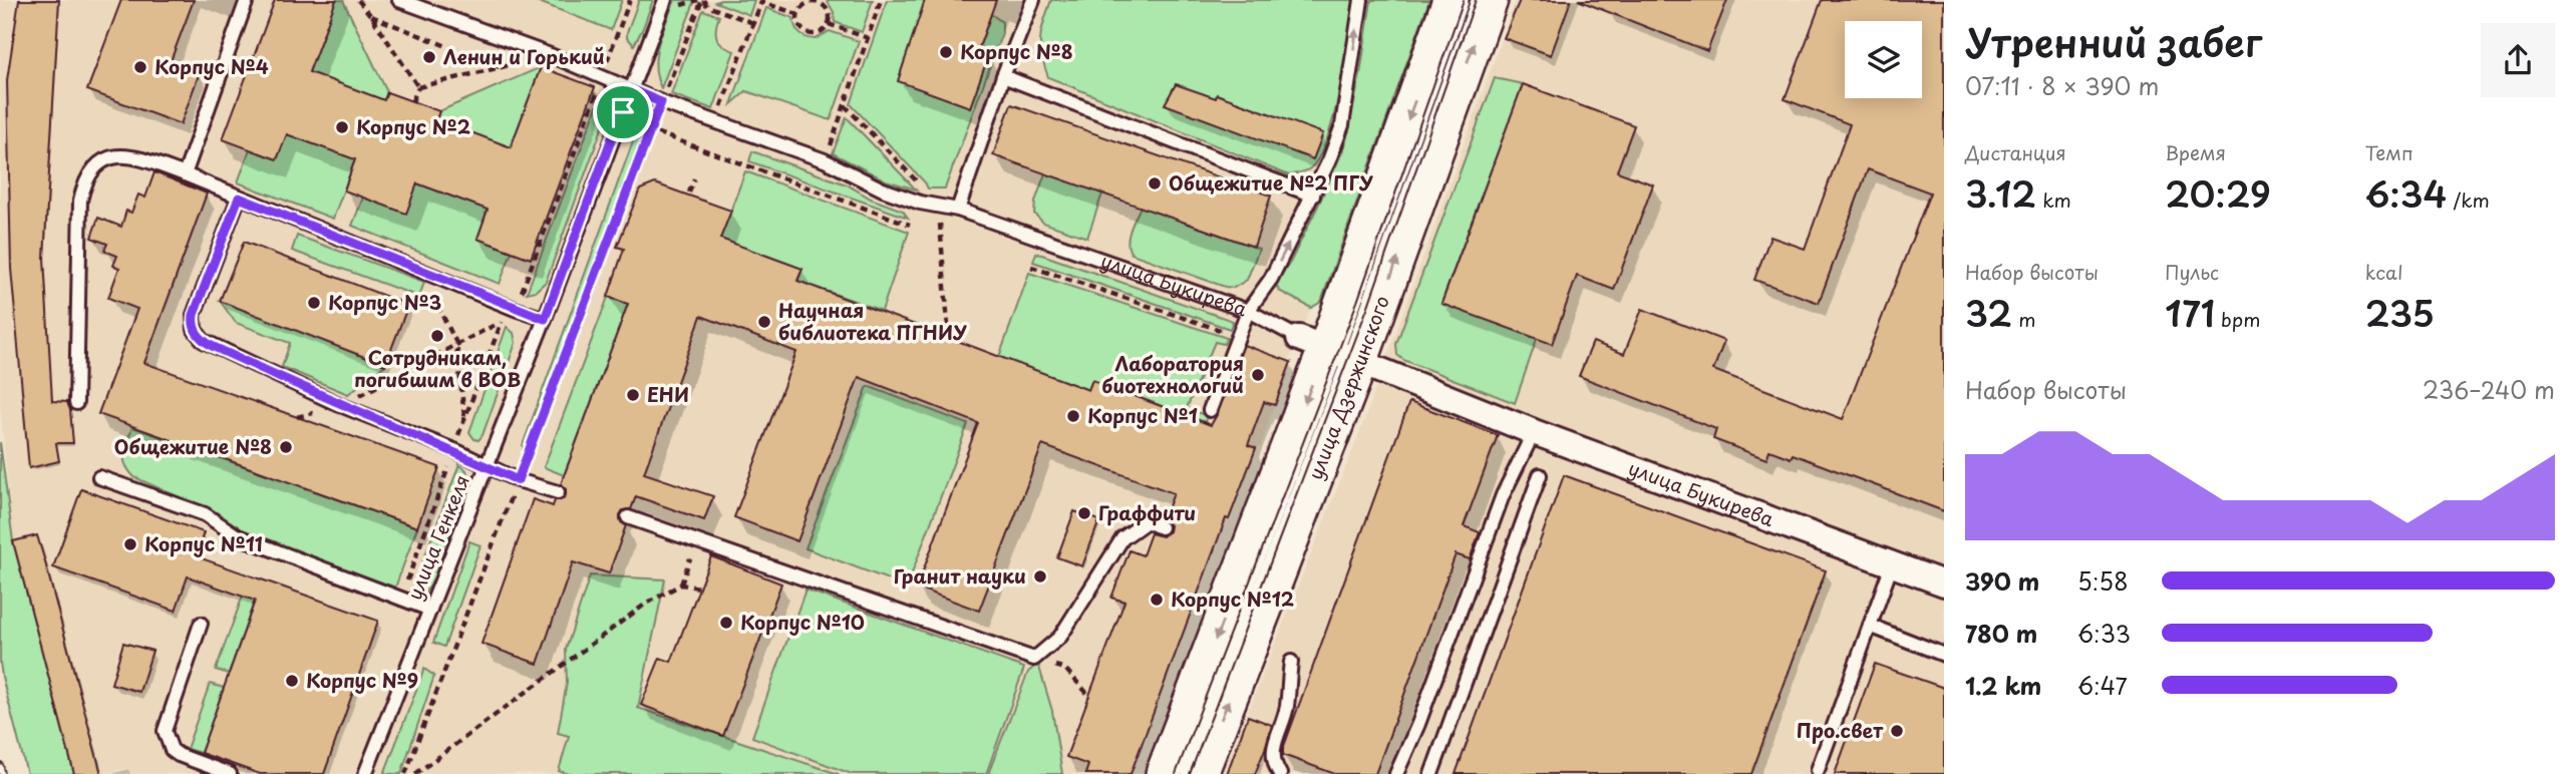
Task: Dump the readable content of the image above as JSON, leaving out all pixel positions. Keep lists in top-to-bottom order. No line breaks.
{"streets":{"main road":["улица Дзержинского"],"street":["улица Букирева"],"lane":["улица Генкеля"]},"crossings":[["улица Букирева","улица Дзержинского"],["улица Букирева","улица Генкеля"]],"places":["Корпус №8","Ленин и Горький","Корпус №4","Корпус №2","Общежитие №2 ПГУ","Корпус №3","Научная библиотека ПГНИУ","Сотрудникам, погибшим в ВОВ","Лаборатория биотехнологий","ЕНИ","Корпус №1","Общежитие №8","Граффити","Корпус №11","Гранит науки","Корпус №12","Корпус №10","Корпус №9","Про.свет"],"page":{"heading":["Утренний забег","07:11 · 8 × 390 m"],"stats":[["Дистанция","3.12 km"],["Время","20:29"],["Темп","6:34 /km"],["Набор высоты","32 m"],["Пульс","171 bpm"],["kcal","235"]],"chart":["Набор высоты","236–240 m"],"list":[{"name":"390 m","note":"5:58"},{"name":"780 m","note":"6:33"},{"name":"1.2 km","note":"6:47"}]}}
